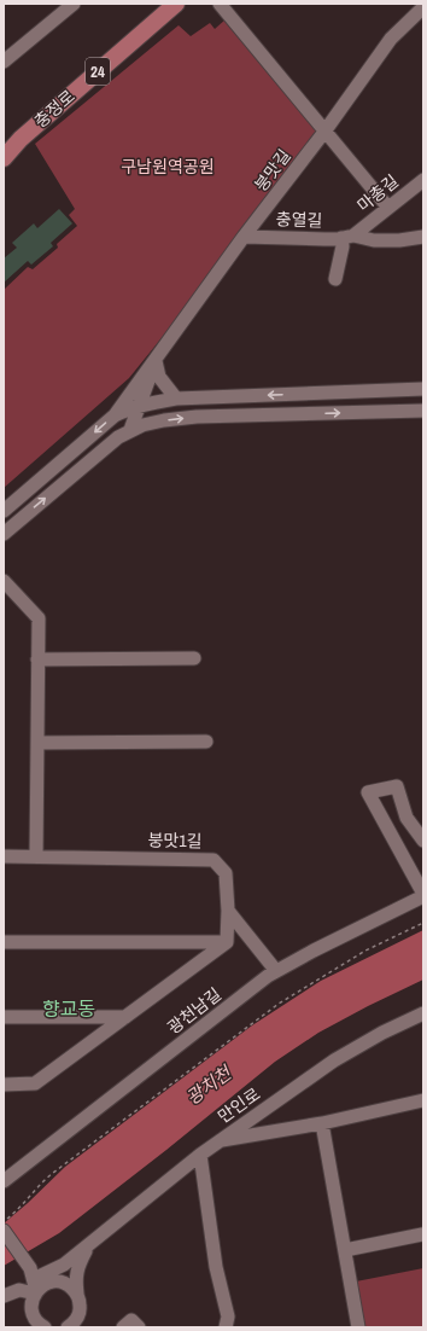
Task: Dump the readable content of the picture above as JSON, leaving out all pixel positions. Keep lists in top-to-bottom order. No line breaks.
{"streets":{"main road":["24","충정로"],"street":["붕맛길","마총길","충열길","붕맛1길","광천남길","만인로"]},"crossings":[["붕맛길","충열길"],["마총길","충열길"]],"districts":["향교동"],"water":["광치천"],"parks":["구남원역공원"]}
